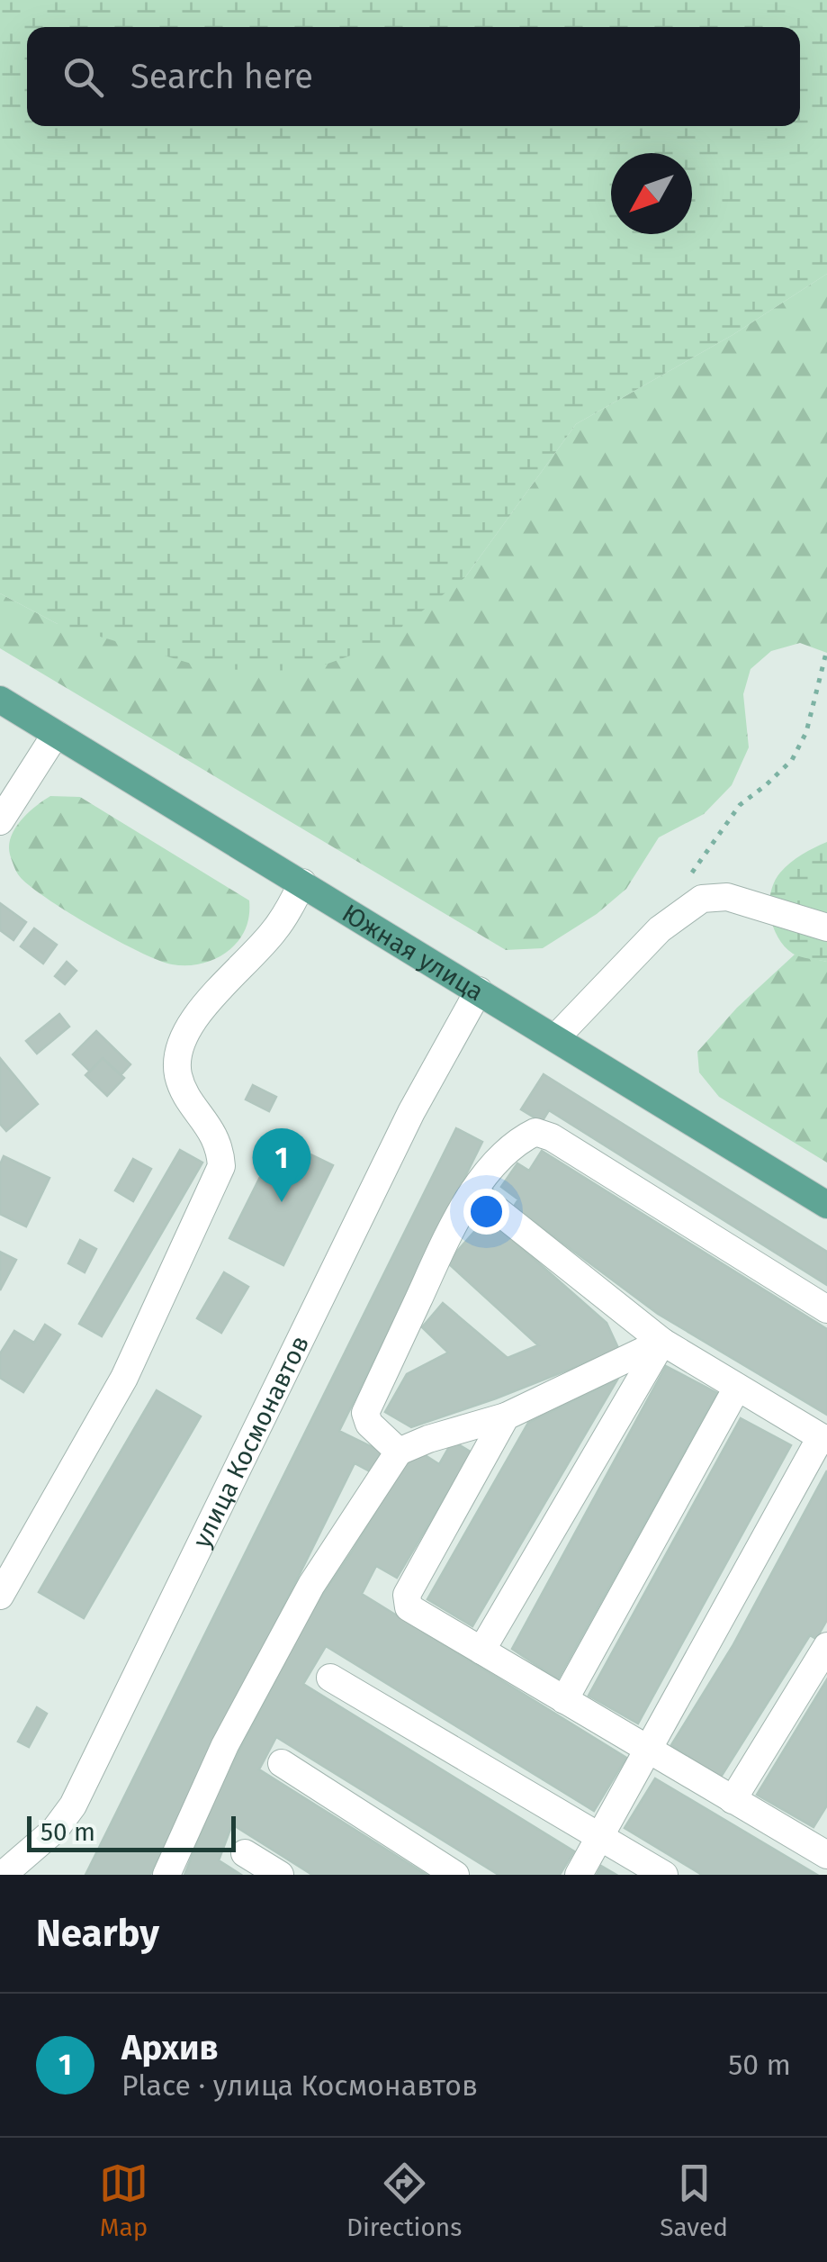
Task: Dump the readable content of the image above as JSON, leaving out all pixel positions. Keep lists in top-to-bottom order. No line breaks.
{"streets":{"main road":["Южная улица"],"street":["улица Космонавтов"]},"crossings":[["Южная улица","улица Космонавтов"]],"scale_bar":"50 m","north":"bottom left","page":{"search":"Search here","pins":"1","scale":"50 m","heading":"Nearby","list":[{"mark":"1","name":"Архив","note":"Place · улица Космонавтов","value":"50 m"}],"nav":["Map","Directions","Saved"]}}
